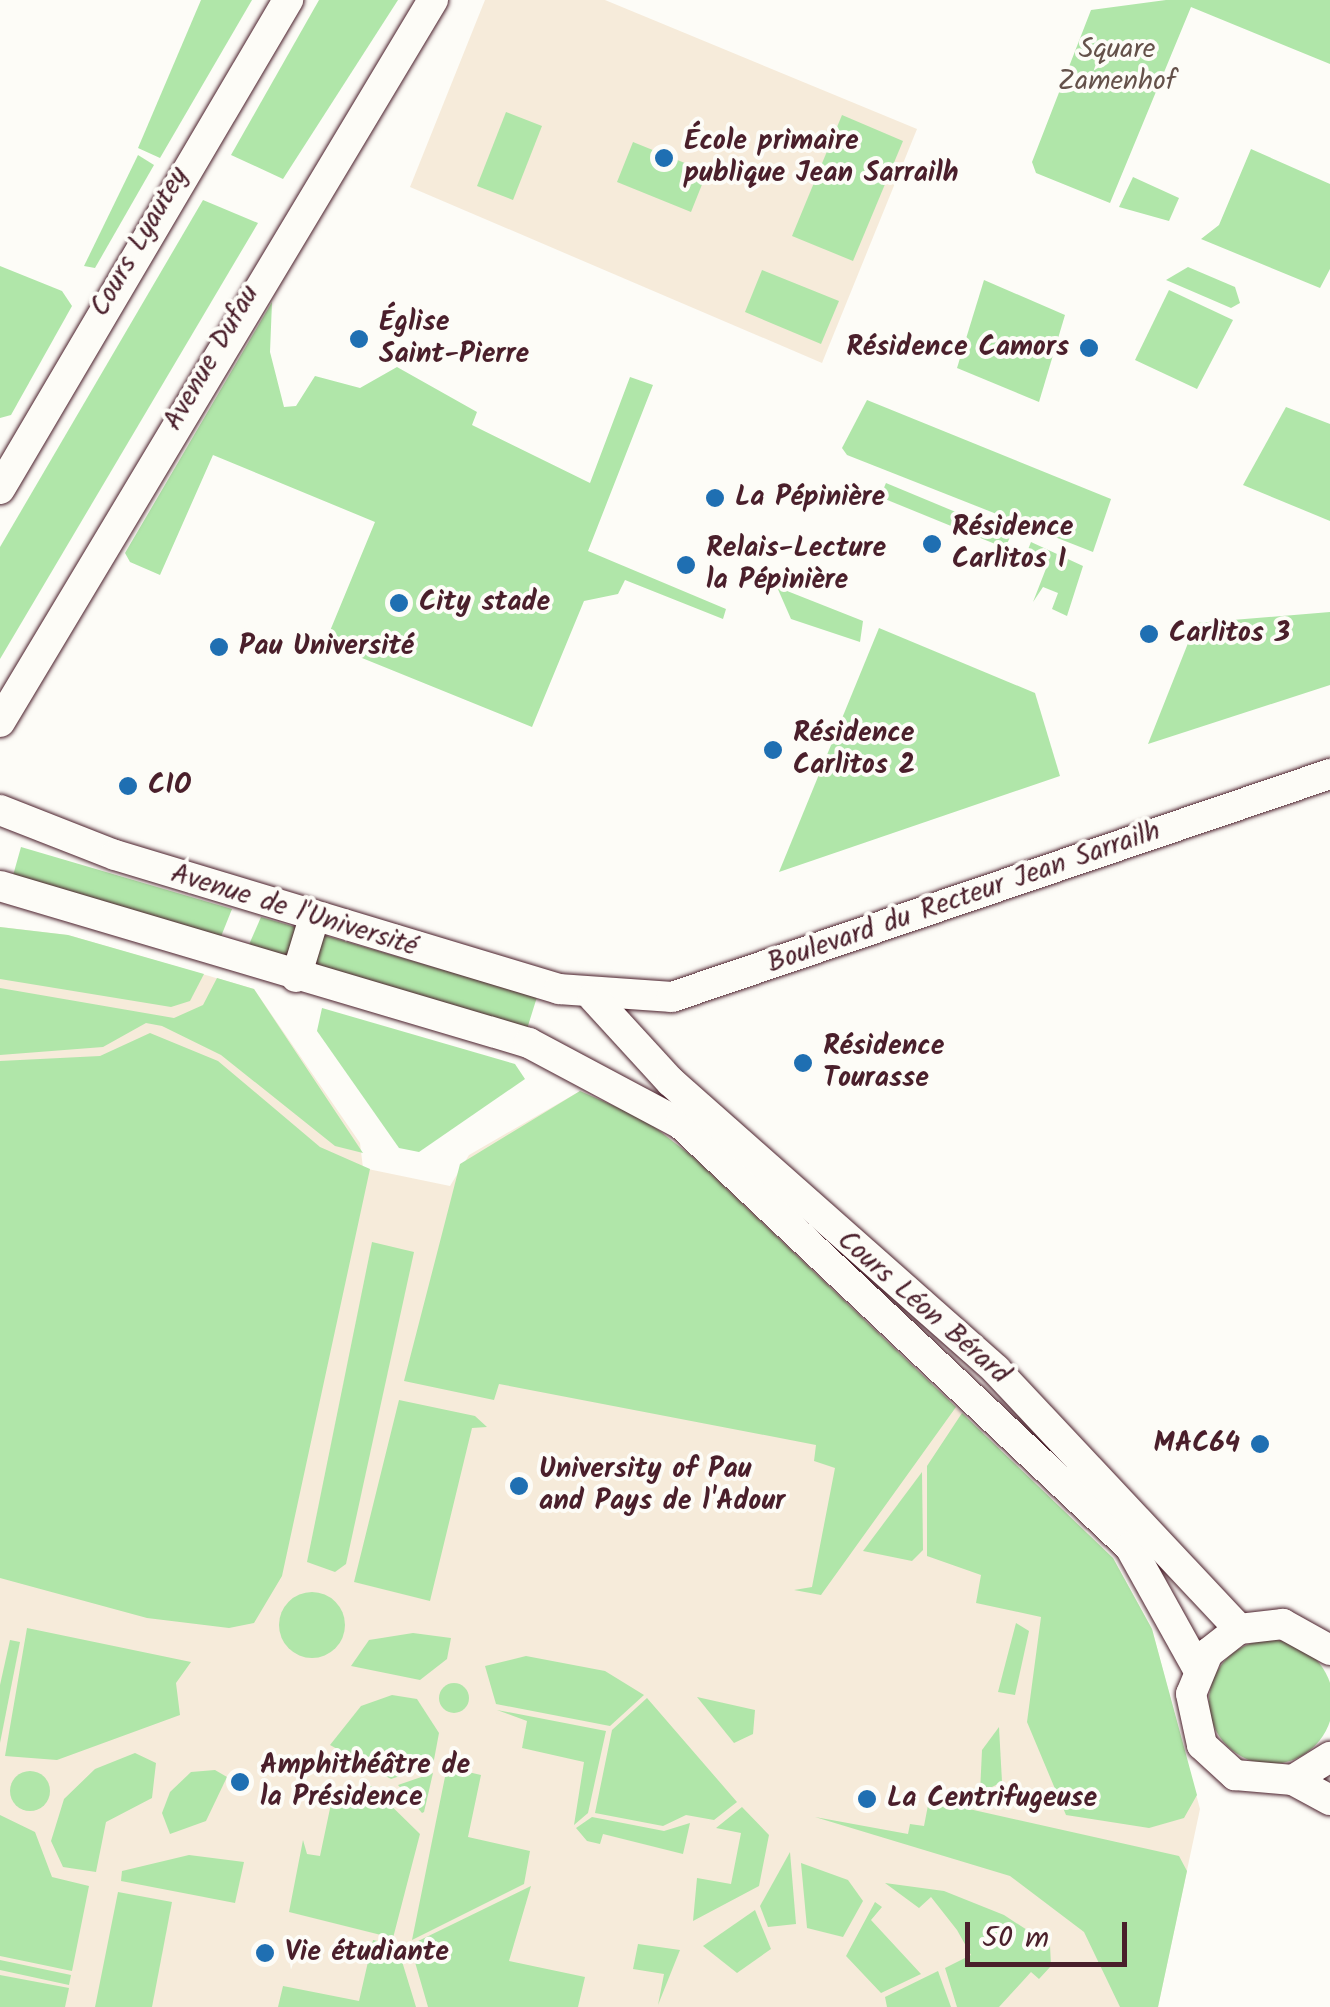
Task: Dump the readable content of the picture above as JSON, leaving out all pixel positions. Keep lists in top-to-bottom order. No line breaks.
{"streets":{"main road":["Cours Lyautey","Avenue Dufau","Boulevard du Recteur Jean Sarrailh","Avenue de l'Université","Cours Léon Bérard"]},"crossings":[["Boulevard du Recteur Jean Sarrailh","Avenue de l'Université"],["Boulevard du Recteur Jean Sarrailh","Cours Léon Bérard"],["Avenue de l'Université","Cours Léon Bérard"]],"parks":["Square Zamenhof"],"places":["École primaire publique Jean Sarrailh","Église Saint-Pierre","Résidence Camors","La Pépinière","Résidence Carlitos I","Relais-Lecture la Pépinière","City stade","Carlitos 3","Pau Université","Résidence Carlitos 2","CIO","Résidence Tourasse","MAC64","University of Pau and Pays de l'Adour","Amphithéâtre de la Présidence","La Centrifugeuse","Vie étudiante"],"scale_bar":"50 m"}
